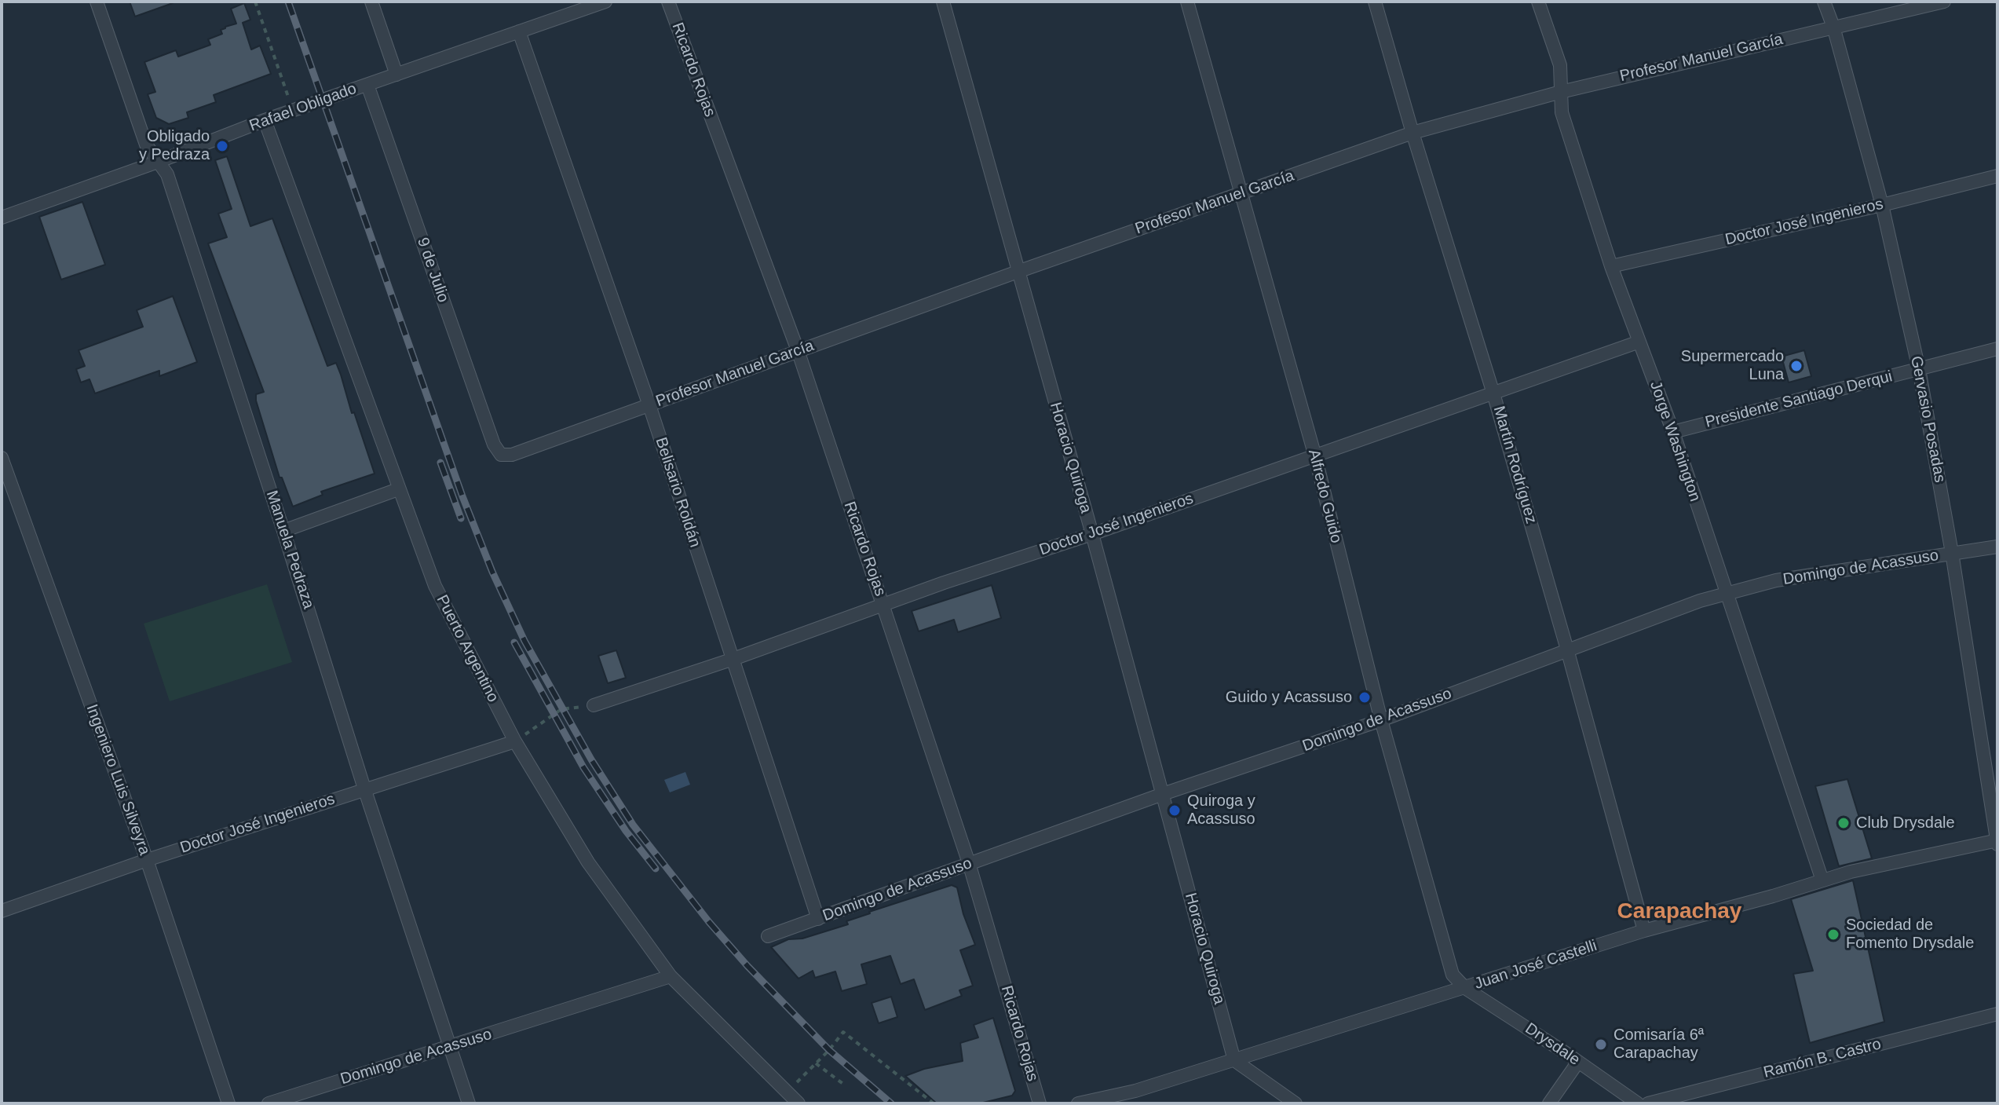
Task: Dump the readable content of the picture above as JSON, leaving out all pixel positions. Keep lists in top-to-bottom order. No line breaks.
{"streets":{"street":["Profesor Manuel García","Ricardo Rojas","Rafael Obligado","Doctor José Ingenieros","9 de Julio","Presidente Santiago Derqui","Gervasio Posadas","Jorge Washington","Horacio Quiroga","Martín Rodríguez","Belisario Roldán","Alfredo Guido","Manuela Pedraza","Domingo de Acassuso","Puerto Argentino","Ingeniero Luis Silveyra","Juan José Castelli","Drysdale","Ramón B. Castro"]},"crossings":[["Profesor Manuel García","Ricardo Rojas"],["Profesor Manuel García","9 de Julio"],["Profesor Manuel García","Gervasio Posadas"],["Profesor Manuel García","Jorge Washington"],["Profesor Manuel García","Horacio Quiroga"],["Profesor Manuel García","Martín Rodríguez"],["Profesor Manuel García","Belisario Roldán"],["Profesor Manuel García","Alfredo Guido"],["Ricardo Rojas","Doctor José Ingenieros"],["Ricardo Rojas","Domingo de Acassuso"],["Rafael Obligado","9 de Julio"],["Rafael Obligado","Belisario Roldán"],["Rafael Obligado","Manuela Pedraza"],["Rafael Obligado","Puerto Argentino"],["Doctor José Ingenieros","Gervasio Posadas"],["Doctor José Ingenieros","Jorge Washington"],["Doctor José Ingenieros","Horacio Quiroga"],["Doctor José Ingenieros","Martín Rodríguez"],["Doctor José Ingenieros","Belisario Roldán"],["Doctor José Ingenieros","Alfredo Guido"],["Doctor José Ingenieros","Manuela Pedraza"],["Doctor José Ingenieros","Puerto Argentino"],["Doctor José Ingenieros","Ingeniero Luis Silveyra"],["Presidente Santiago Derqui","Gervasio Posadas"],["Presidente Santiago Derqui","Jorge Washington"],["Gervasio Posadas","Domingo de Acassuso"],["Gervasio Posadas","Juan José Castelli"],["Jorge Washington","Domingo de Acassuso"],["Jorge Washington","Juan José Castelli"],["Horacio Quiroga","Domingo de Acassuso"],["Horacio Quiroga","Juan José Castelli"],["Martín Rodríguez","Domingo de Acassuso"],["Martín Rodríguez","Juan José Castelli"],["Belisario Roldán","Domingo de Acassuso"],["Alfredo Guido","Domingo de Acassuso"],["Alfredo Guido","Juan José Castelli"],["Alfredo Guido","Drysdale"],["Manuela Pedraza","Domingo de Acassuso"],["Domingo de Acassuso","Puerto Argentino"],["Juan José Castelli","Drysdale"]],"districts":["Carapachay"],"places":["Obligado y Pedraza","Supermercado Luna","Guido y Acassuso","Quiroga y Acassuso","Club Drysdale","Sociedad de Fomento Drysdale","Comisaría 6ª Carapachay"]}
